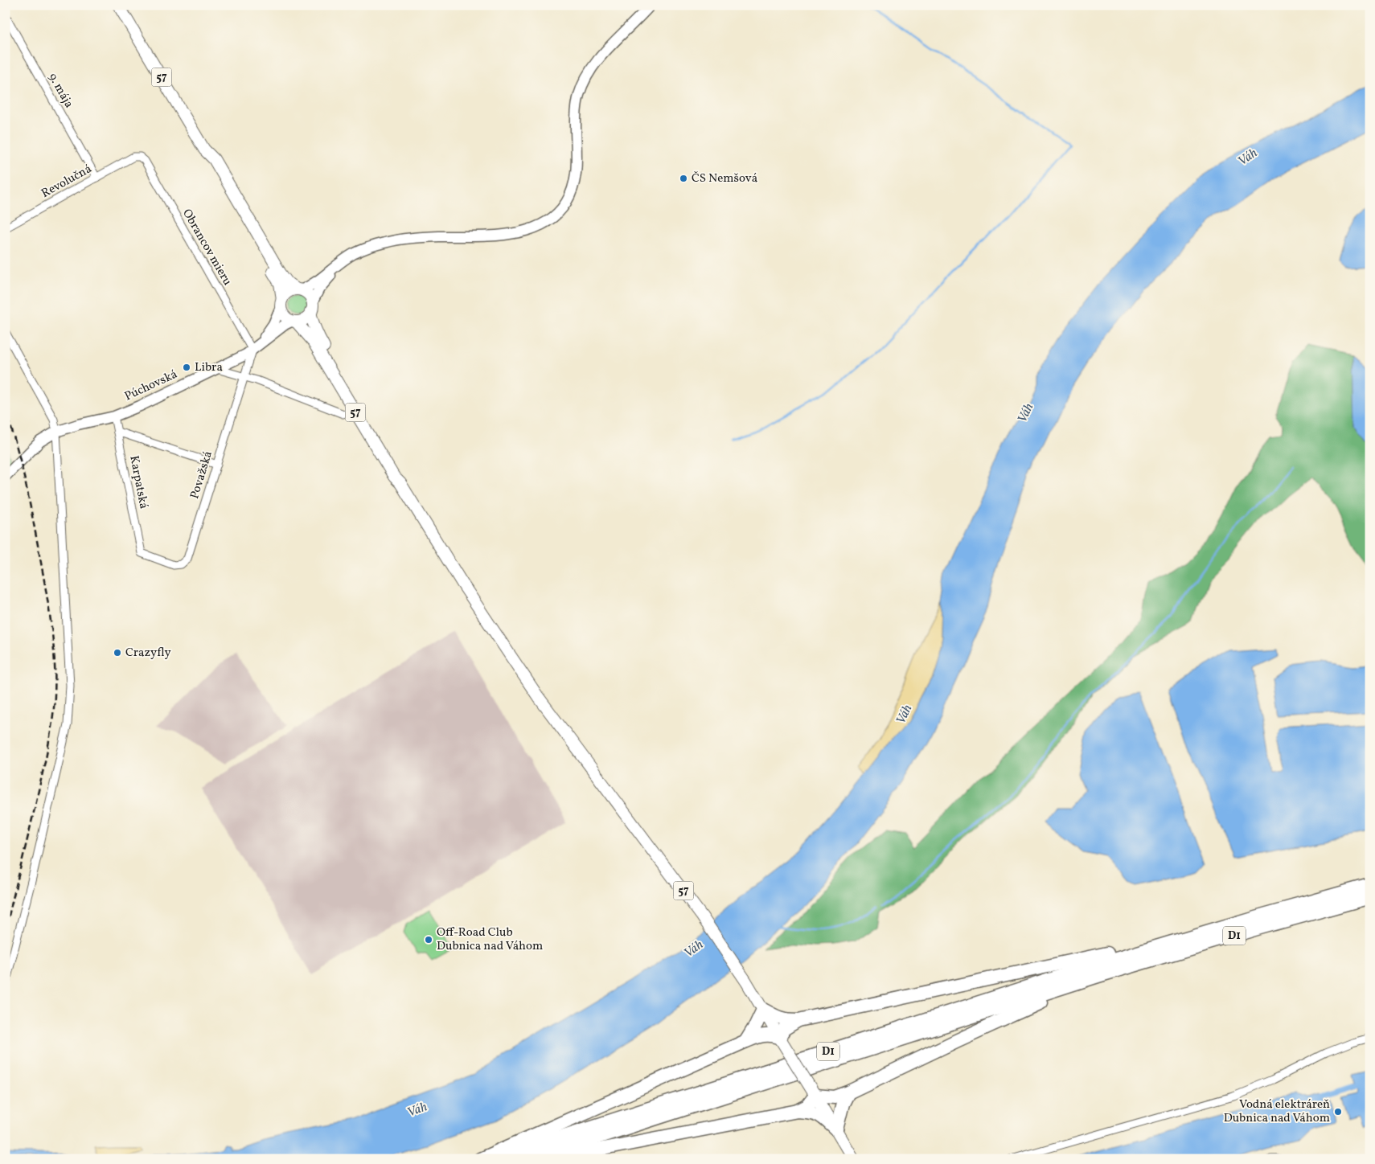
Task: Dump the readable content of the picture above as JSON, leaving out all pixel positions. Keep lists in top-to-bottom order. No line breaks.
{"streets":{"highway":["D1"],"main road":["57","Púchovská"],"street":["9. mája","Revolučná","Obrancov mieru","Považská","Karpatská"]},"crossings":[["57","Púchovská"],["9. mája","Revolučná"],["Revolučná","Obrancov mieru"],["Obrancov mieru","Púchovská"],["Obrancov mieru","Považská"],["Púchovská","Považská"],["Púchovská","Karpatská"],["Považská","Karpatská"]],"water":["Váh"],"places":["ČS Nemšová","Libra","Crazyfly","Off-Road Club Dubnica nad Váhom","Vodná elektráreň Dubnica nad Váhom"]}
